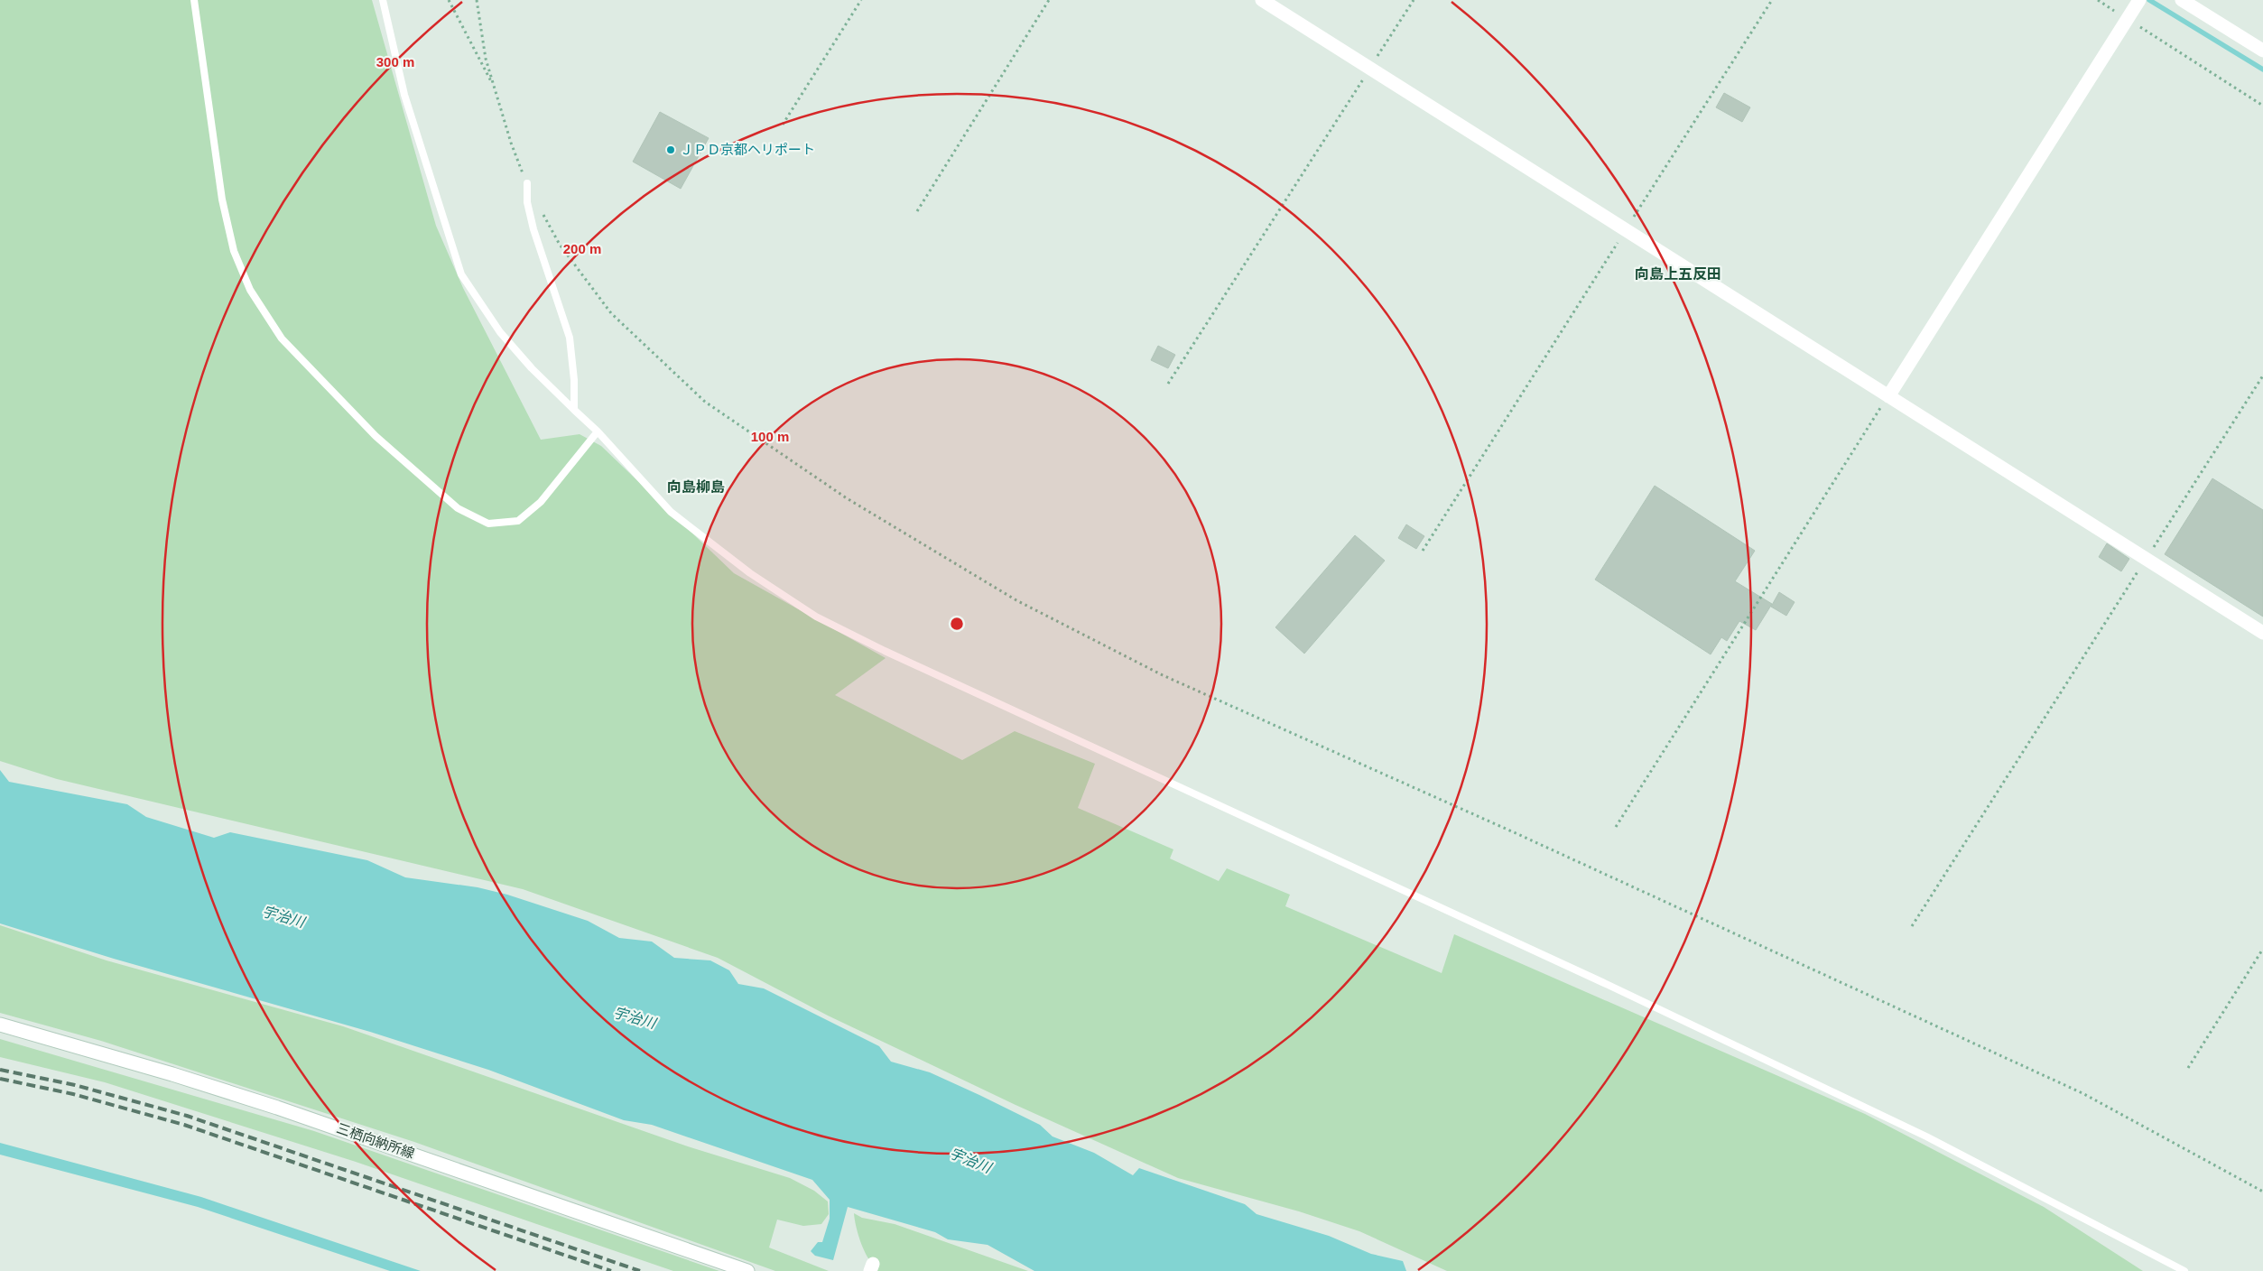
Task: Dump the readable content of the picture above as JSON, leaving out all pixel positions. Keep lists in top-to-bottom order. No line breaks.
{"streets":{"street":["三栖向納所線"]},"districts":["向島上五反田","向島柳島"],"water":["宇治川"],"places":["ＪＰＤ京都ヘリポート"],"rings":["300 m","200 m","100 m"]}
